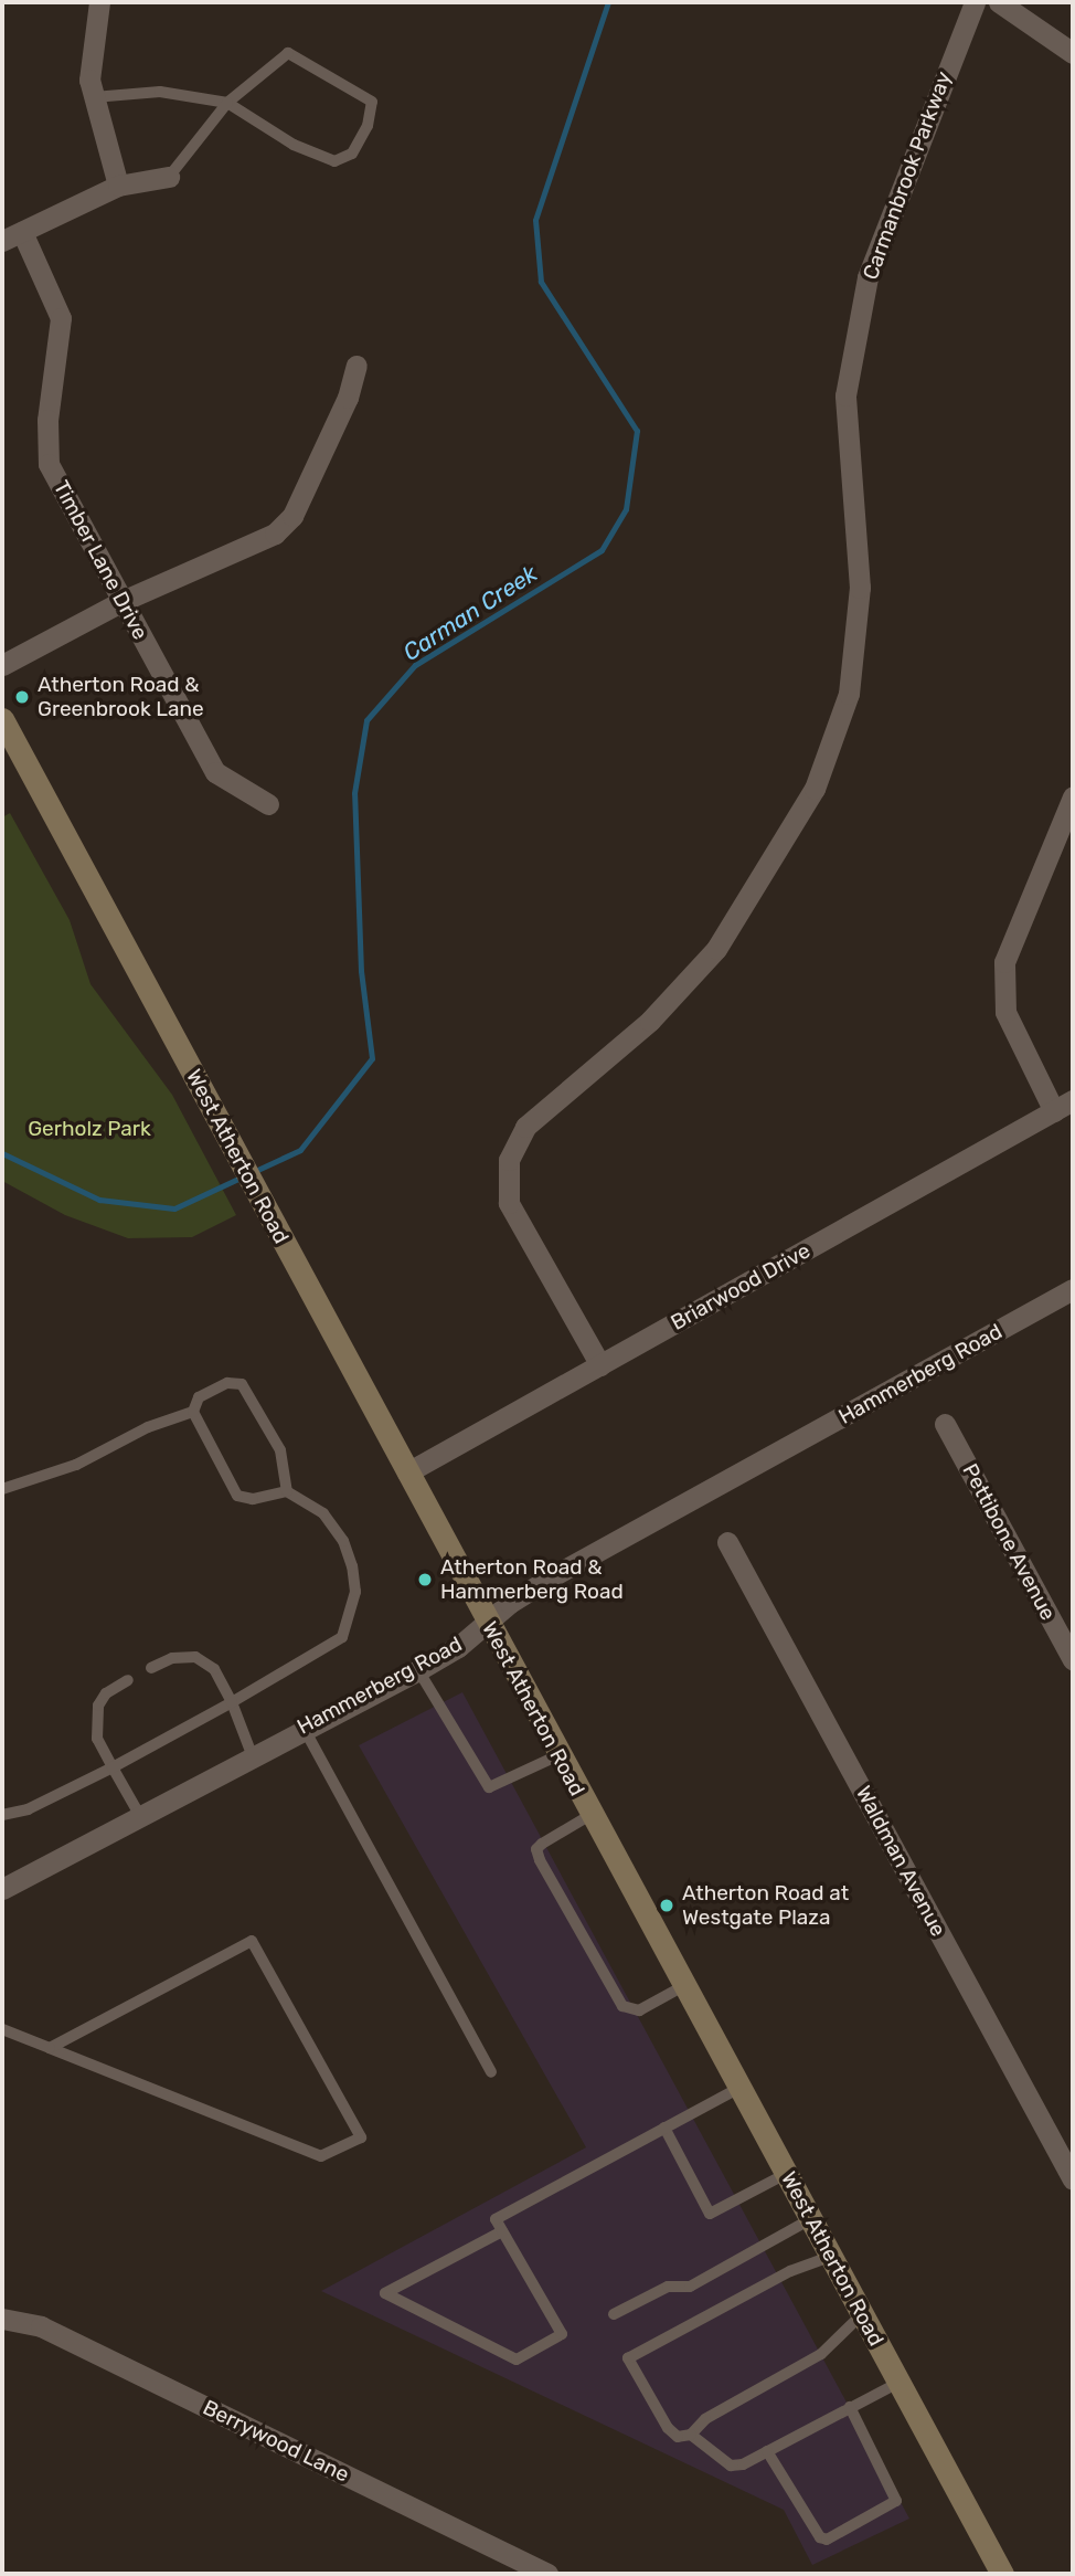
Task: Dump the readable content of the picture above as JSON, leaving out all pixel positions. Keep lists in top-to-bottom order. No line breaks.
{"streets":{"street":["Carmanbrook Parkway","Timber Lane Drive","West Atherton Road","Briarwood Drive","Hammerberg Road","Pettibone Avenue","Waldman Avenue","Berrywood Lane"]},"crossings":[["Carmanbrook Parkway","Briarwood Drive"],["West Atherton Road","Briarwood Drive"],["West Atherton Road","Hammerberg Road"]],"water":["Carman Creek"],"parks":["Gerholz Park"],"places":["Atherton Road & Greenbrook Lane","Atherton Road & Hammerberg Road","Atherton Road at Westgate Plaza"]}
